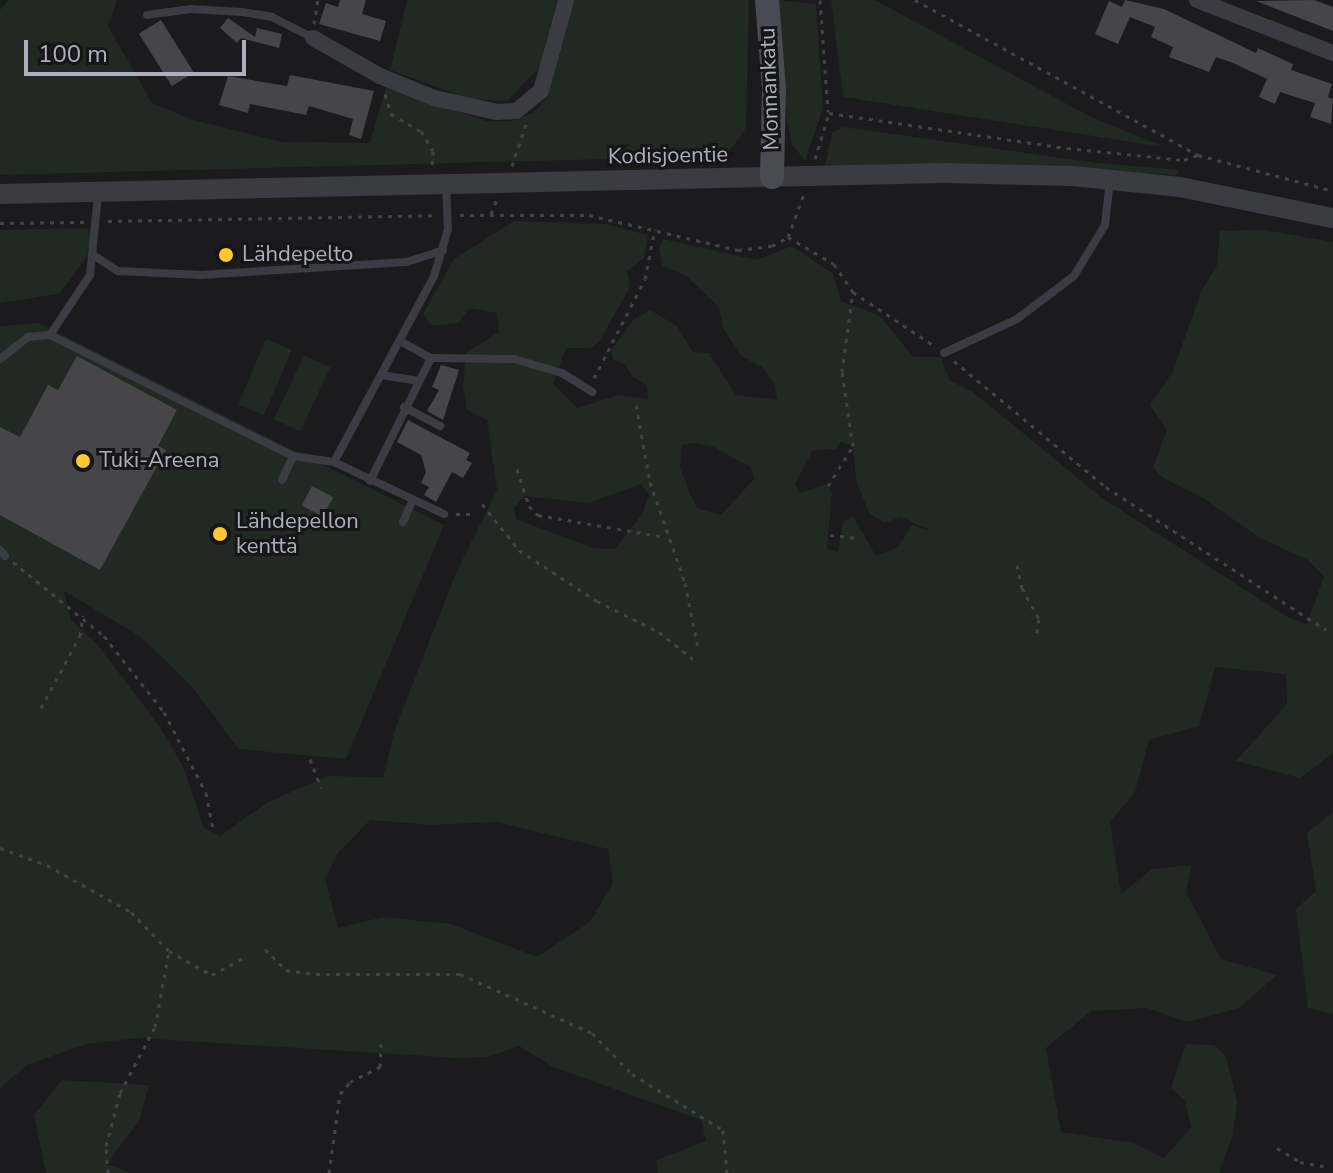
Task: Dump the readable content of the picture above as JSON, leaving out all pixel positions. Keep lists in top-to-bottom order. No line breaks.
{"streets":{"main road":["Monnankatu"],"street":["Kodisjoentie"]},"crossings":[["Monnankatu","Kodisjoentie"]],"places":["Lähdepelto","Tuki-Areena","Lähdepellon kenttä"],"scale_bar":"100 m"}
